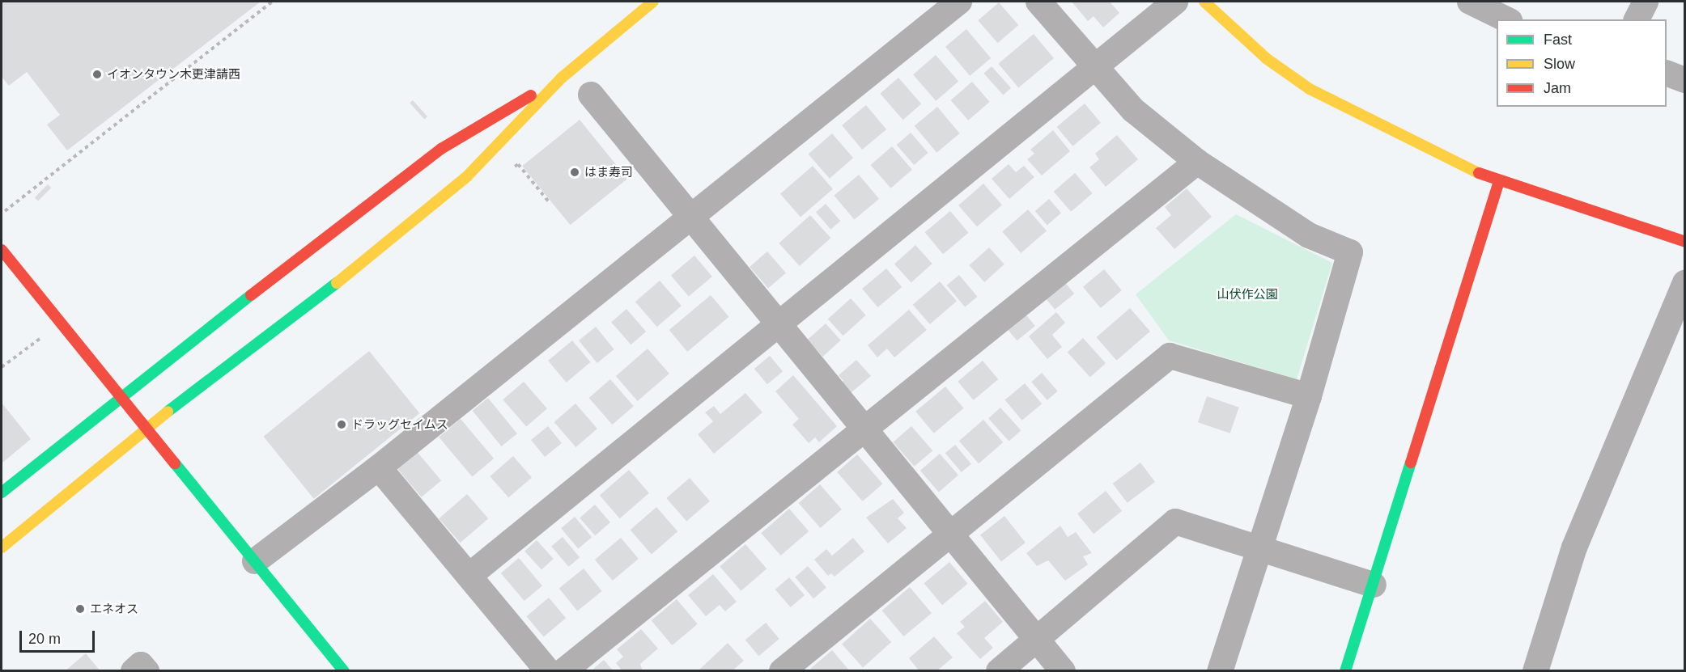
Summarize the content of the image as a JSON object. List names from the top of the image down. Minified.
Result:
{"parks":["山伏作公園"],"places":["イオンタウン木更津請西","はま寿司","ドラッグセイムス","エネオス"],"legend":["Fast","Slow","Jam"],"scale_bar":"20 m"}
